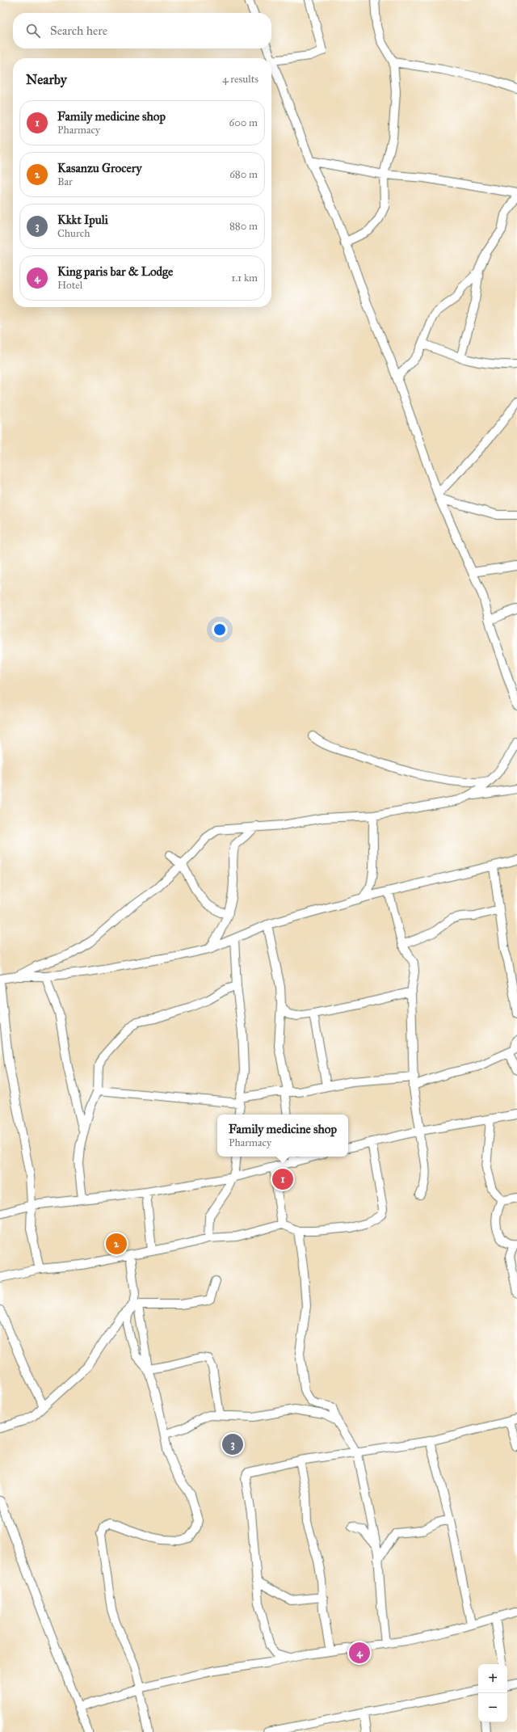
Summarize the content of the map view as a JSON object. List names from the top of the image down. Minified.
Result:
{"page":{"search":"Search here","heading":["Nearby","4 results"],"list":[{"mark":"1","name":"Family medicine shop","note":"Pharmacy","value":"600 m"},{"mark":"2","name":"Kasanzu Grocery","note":"Bar","value":"680 m"},{"mark":"3","name":"Kkkt Ipuli","note":"Church","value":"880 m"},{"mark":"4","name":"King paris bar & Lodge","note":"Hotel","value":"1.1 km"}],"popup":["Family medicine shop","Pharmacy"],"pins":["1","2","3","4"],"map_buttons":["+","−"]}}
